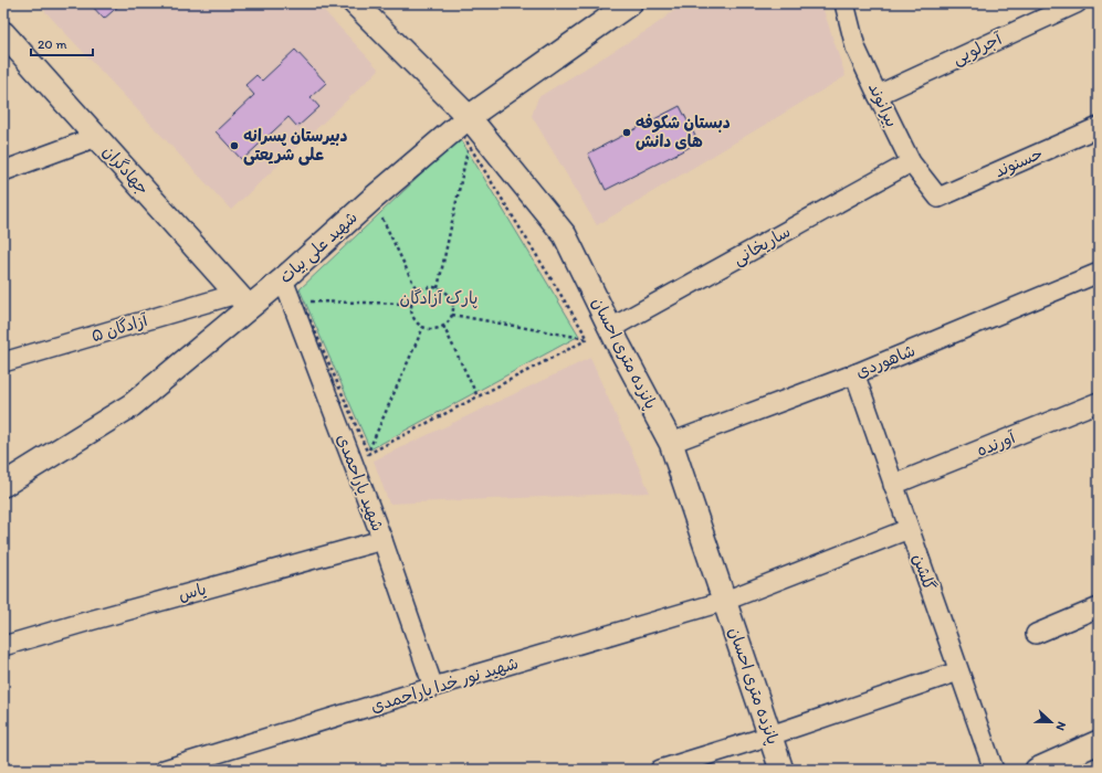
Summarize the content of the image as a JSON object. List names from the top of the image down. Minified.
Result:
{"streets":{"street":["آجرلویی","بیرانوند","حسنوند","جهادگران","ساریخانی","شهید علی بیات","آزادگان ۵","پانزده متری احسان","شاهوردی","آورنده","شهید یاراحمدی","گلشن","یاس","شهید نور خدا یاراحمدی"]},"crossings":[["آجرلویی","بیرانوند"],["بیرانوند","حسنوند"],["بیرانوند","ساریخانی"],["جهادگران","شهید علی بیات"],["جهادگران","آزادگان ۵"],["ساریخانی","پانزده متری احسان"],["شهید علی بیات","آزادگان ۵"],["شهید علی بیات","پانزده متری احسان"],["شهید علی بیات","شهید یاراحمدی"],["پانزده متری احسان","شاهوردی"],["پانزده متری احسان","شهید نور خدا یاراحمدی"],["شاهوردی","گلشن"],["آورنده","گلشن"],["شهید یاراحمدی","یاس"],["شهید یاراحمدی","شهید نور خدا یاراحمدی"],["گلشن","شهید نور خدا یاراحمدی"]],"parks":["پارک آزادگان"],"places":["دبستان شکوفه های دانش","دبیرستان پسرانه علی شریعتی"],"scale_bar":"20 m","north":"right"}
